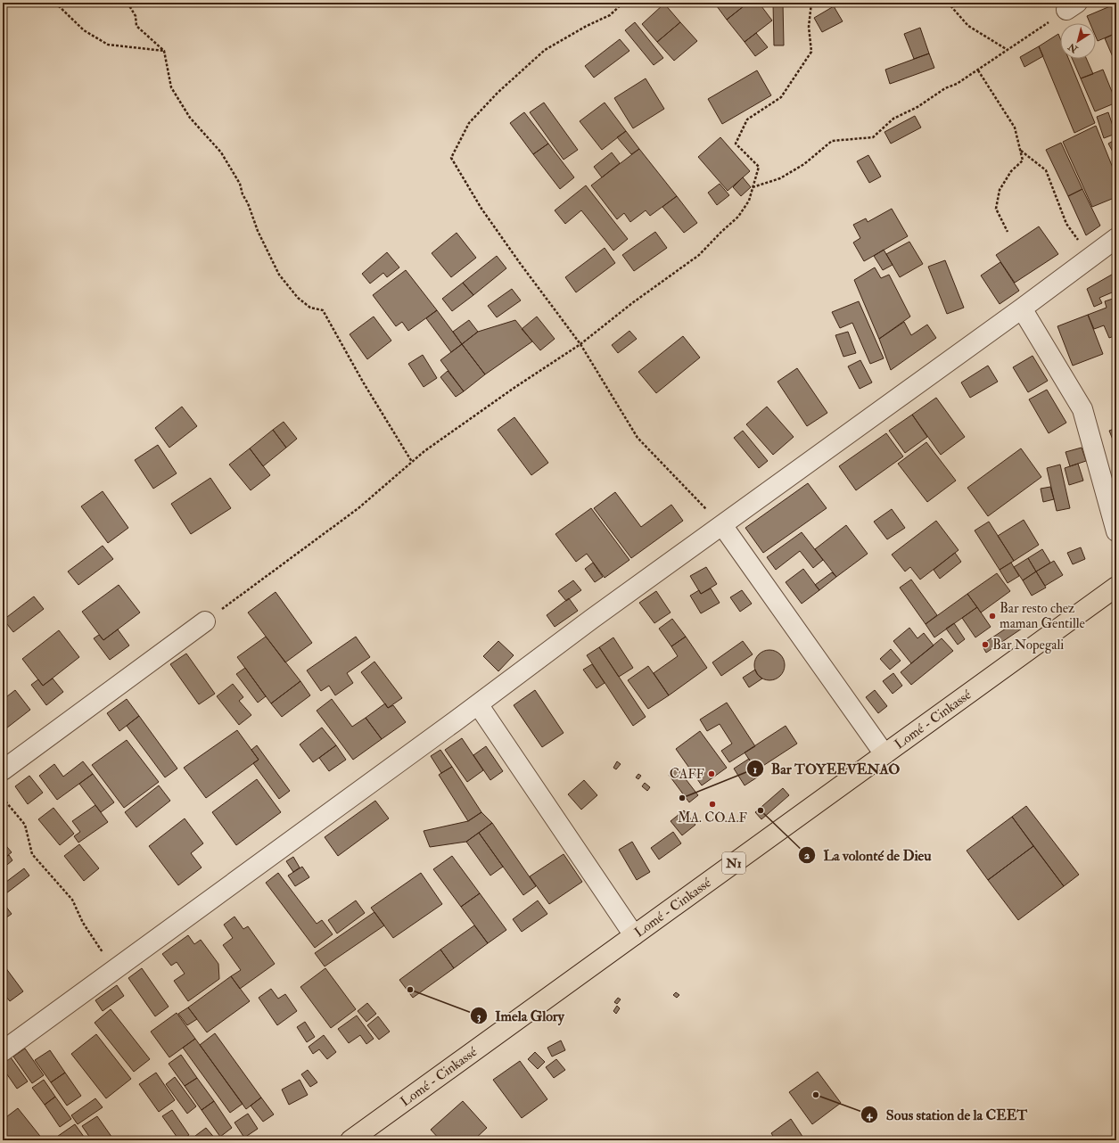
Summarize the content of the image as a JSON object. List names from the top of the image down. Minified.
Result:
{"streets":{"highway":["Lomé - Cinkassé","N1"]},"places":["Bar resto chez maman Gentille","Bar Nopegali","CAFF","Bar TOYEEVENAO","MA. CO.A.F","La volonté de Dieu","Imela Glory","Sous station de la CEET"],"north":"bottom left"}
